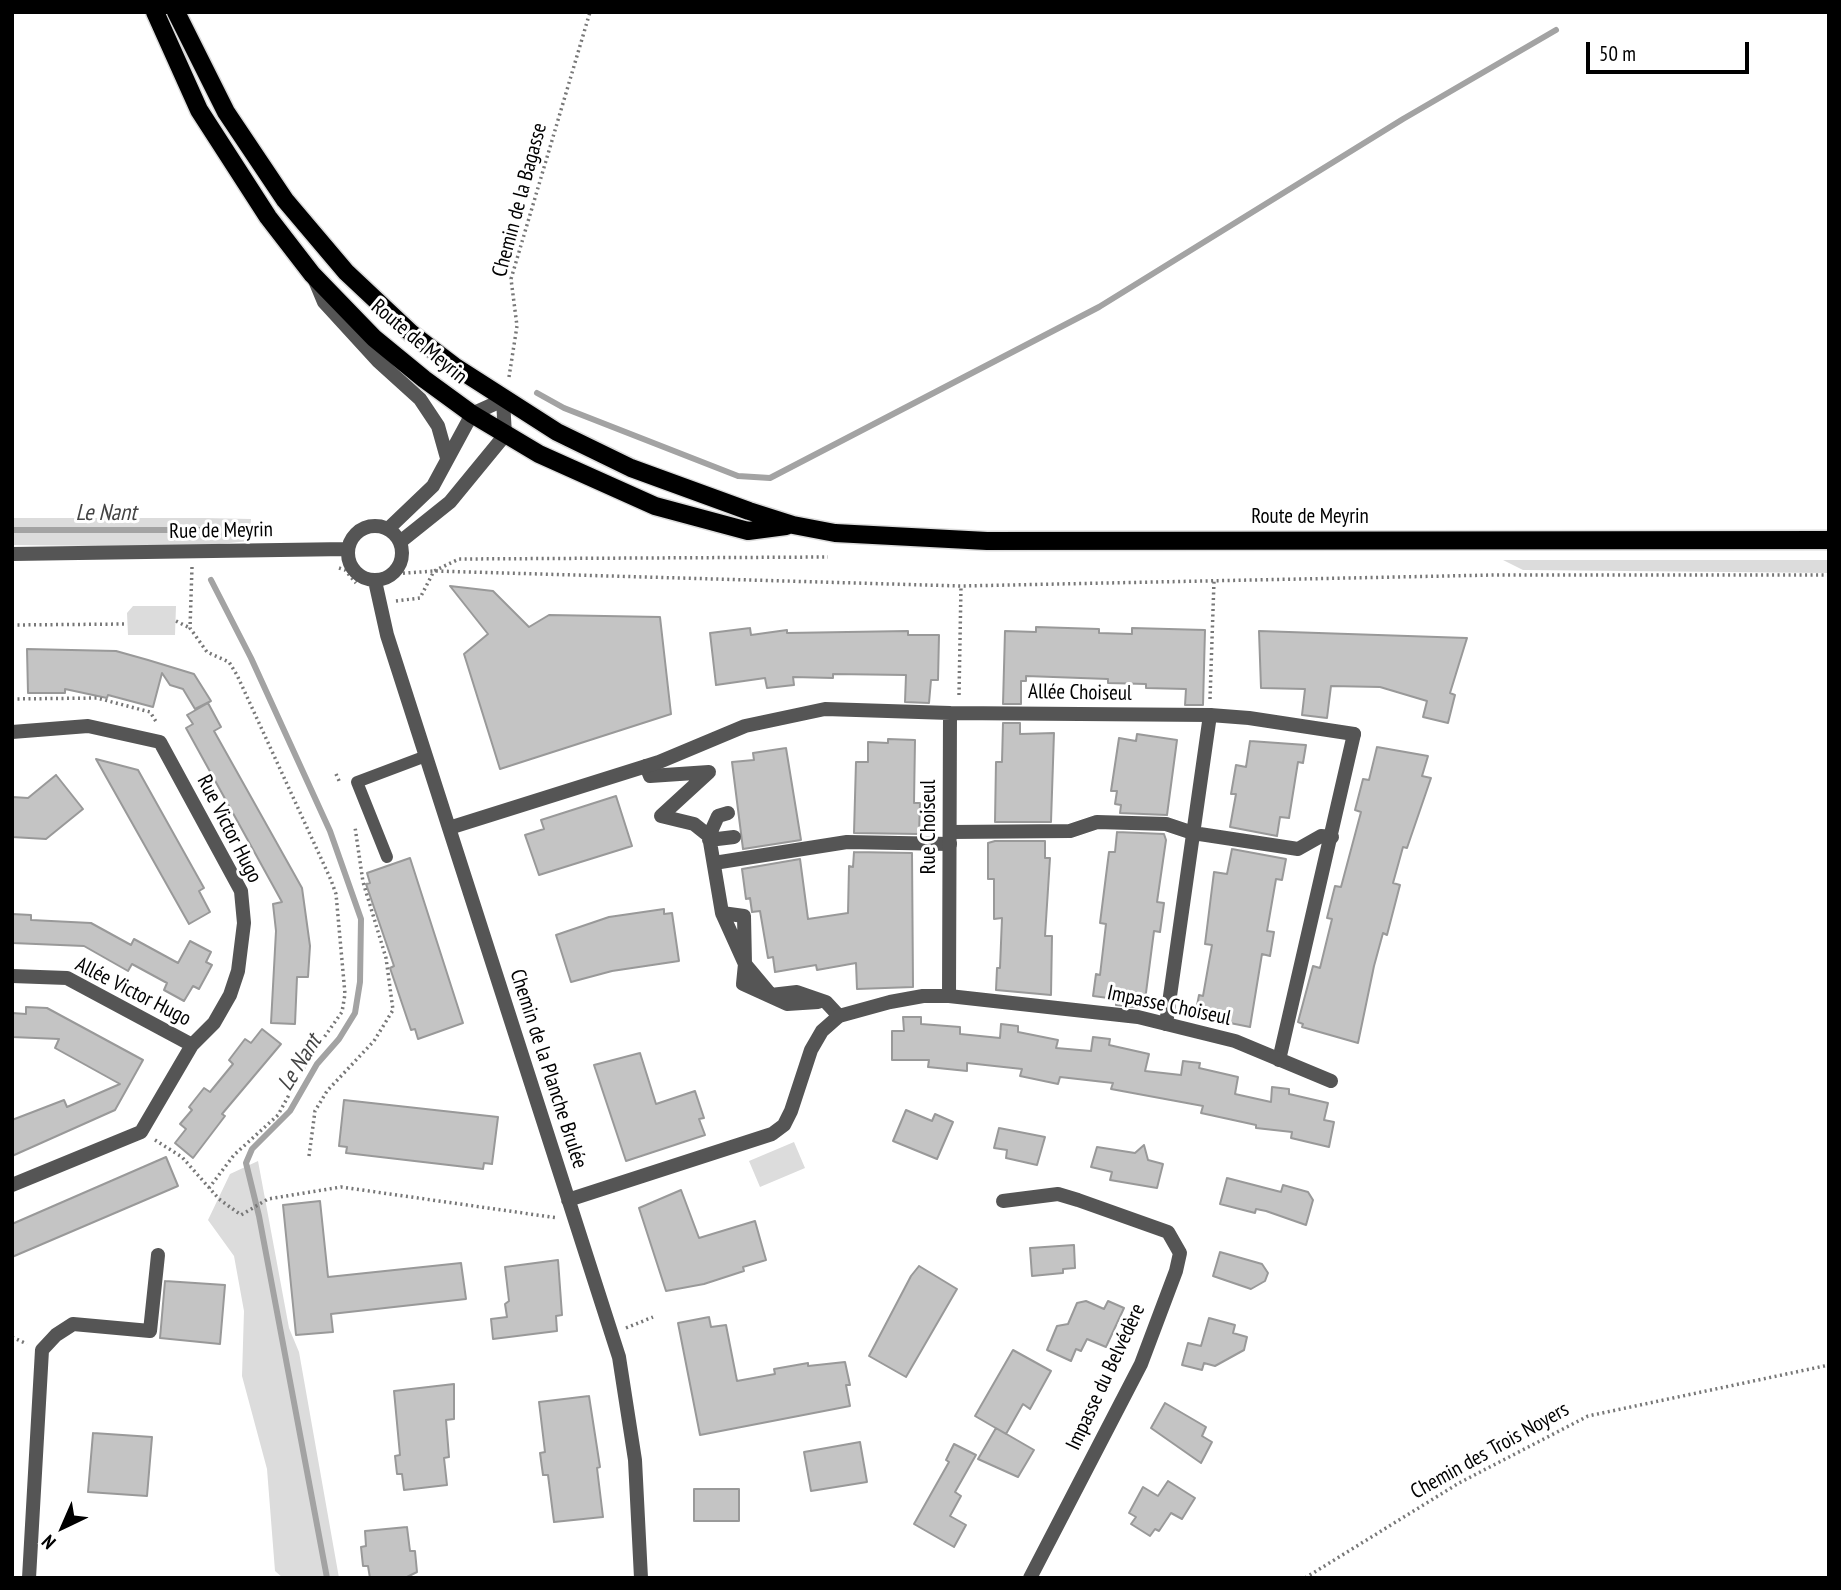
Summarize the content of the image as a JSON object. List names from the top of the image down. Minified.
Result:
{"streets":{"main road":["Route de Meyrin"],"street":["Rue de Meyrin","Allée Choiseul","Rue Choiseul","Rue Victor Hugo","Allée Victor Hugo","Impasse Choiseul","Chemin de la Planche Brulée","Impasse du Belvédère"],"path":["Chemin de la Bagasse","Chemin des Trois Noyers"]},"crossings":[["Chemin de la Bagasse","Route de Meyrin"],["Rue de Meyrin","Chemin de la Planche Brulée"],["Allée Choiseul","Rue Choiseul"],["Allée Choiseul","Impasse Choiseul"],["Rue Choiseul","Impasse Choiseul"],["Rue Victor Hugo","Allée Victor Hugo"]],"water":["Le Nant"],"scale_bar":"50 m","north":"bottom left"}
